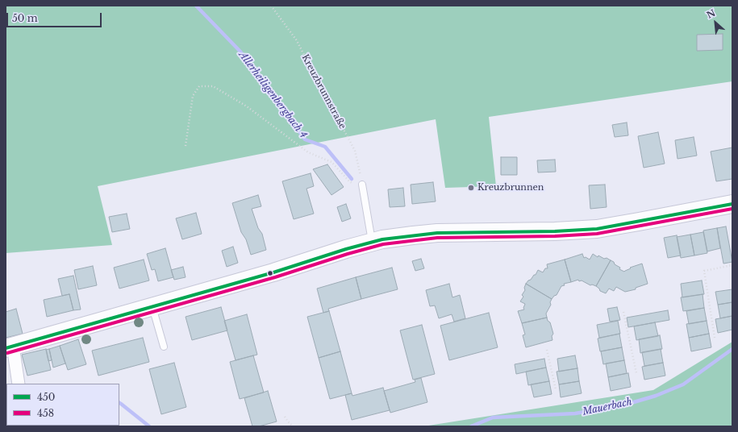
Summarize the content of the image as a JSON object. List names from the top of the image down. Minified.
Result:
{"streets":{"path":["Kreuzbrunnstraße"]},"water":["Allerheiligenbergbach 4","Mauerbach"],"places":["Kreuzbrunnen"],"lines":["transit line 450","transit line 458"],"legend":["450","458"],"scale_bar":"50 m","north":"top left"}
